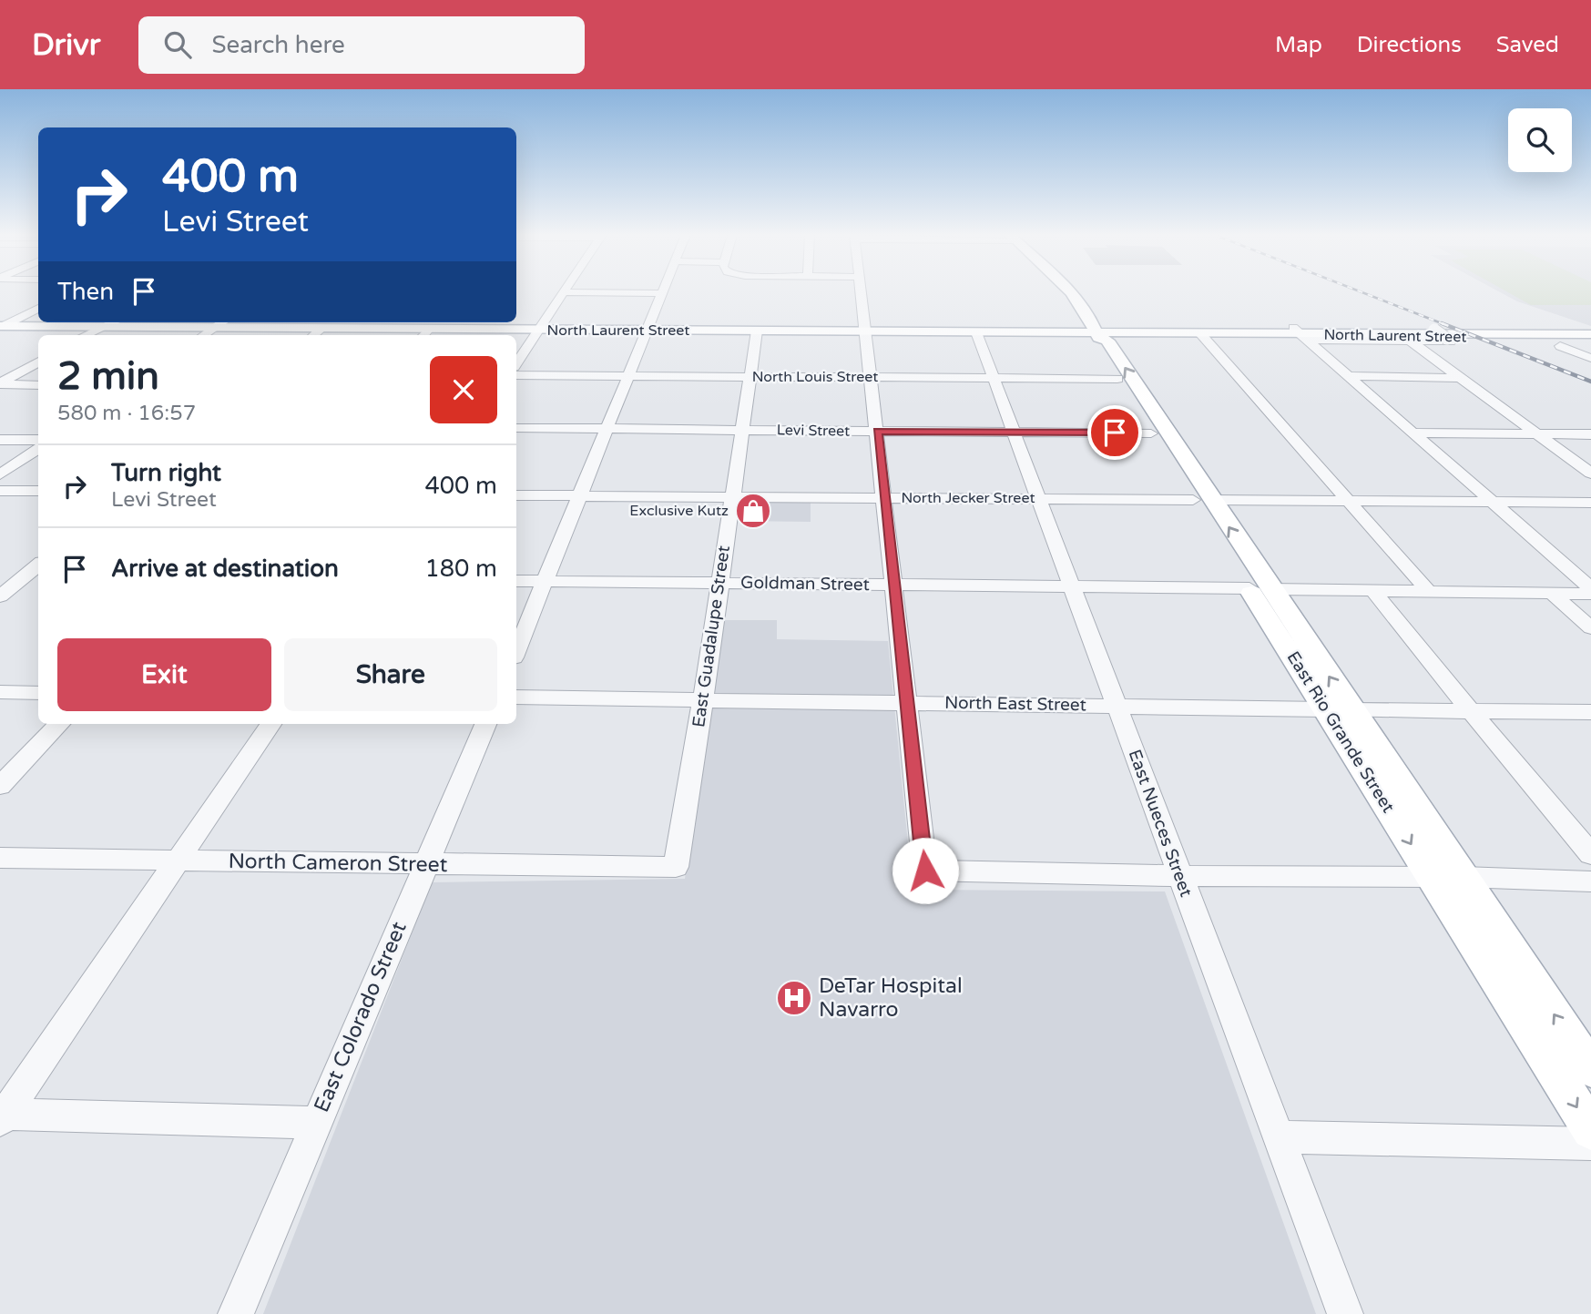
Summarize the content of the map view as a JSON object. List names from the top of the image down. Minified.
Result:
{"streets":{"main road":["North Laurent Street","East Rio Grande Street"],"street":["North Louis Street","Levi Street","North Jecker Street","Goldman Street","East Guadalupe Street","North East Street","East Nueces Street","North Cameron Street","East Colorado Street"]},"crossings":[["North Laurent Street","East Guadalupe Street"],["North Laurent Street","East Rio Grande Street"],["North Laurent Street","East Nueces Street"],["North Louis Street","East Guadalupe Street"],["North Louis Street","East Rio Grande Street"],["North Louis Street","East Nueces Street"],["Levi Street","East Guadalupe Street"],["Levi Street","East Rio Grande Street"],["Levi Street","East Nueces Street"],["North Jecker Street","East Guadalupe Street"],["North Jecker Street","East Rio Grande Street"],["North Jecker Street","East Nueces Street"],["Goldman Street","East Guadalupe Street"],["Goldman Street","East Rio Grande Street"],["Goldman Street","East Nueces Street"],["East Guadalupe Street","North East Street"],["East Guadalupe Street","North Cameron Street"],["North East Street","East Rio Grande Street"],["North East Street","East Nueces Street"],["North Cameron Street","East Colorado Street"]],"places":{"shop":["Exclusive Kutz"],"hospital":["DeTar Hospital Navarro"]},"page":{"header":"Drivr","search":"Search here","nav":["Map","Directions","Saved"],"turn":["400 m","Levi Street"],"then":"Then","heading":["2 min","580 m · 16:57"],"list":[{"name":"Turn right","note":"Levi Street","value":"400 m"},{"name":"Arrive at destination","value":"180 m"}],"buttons":["Exit","Share"]}}
